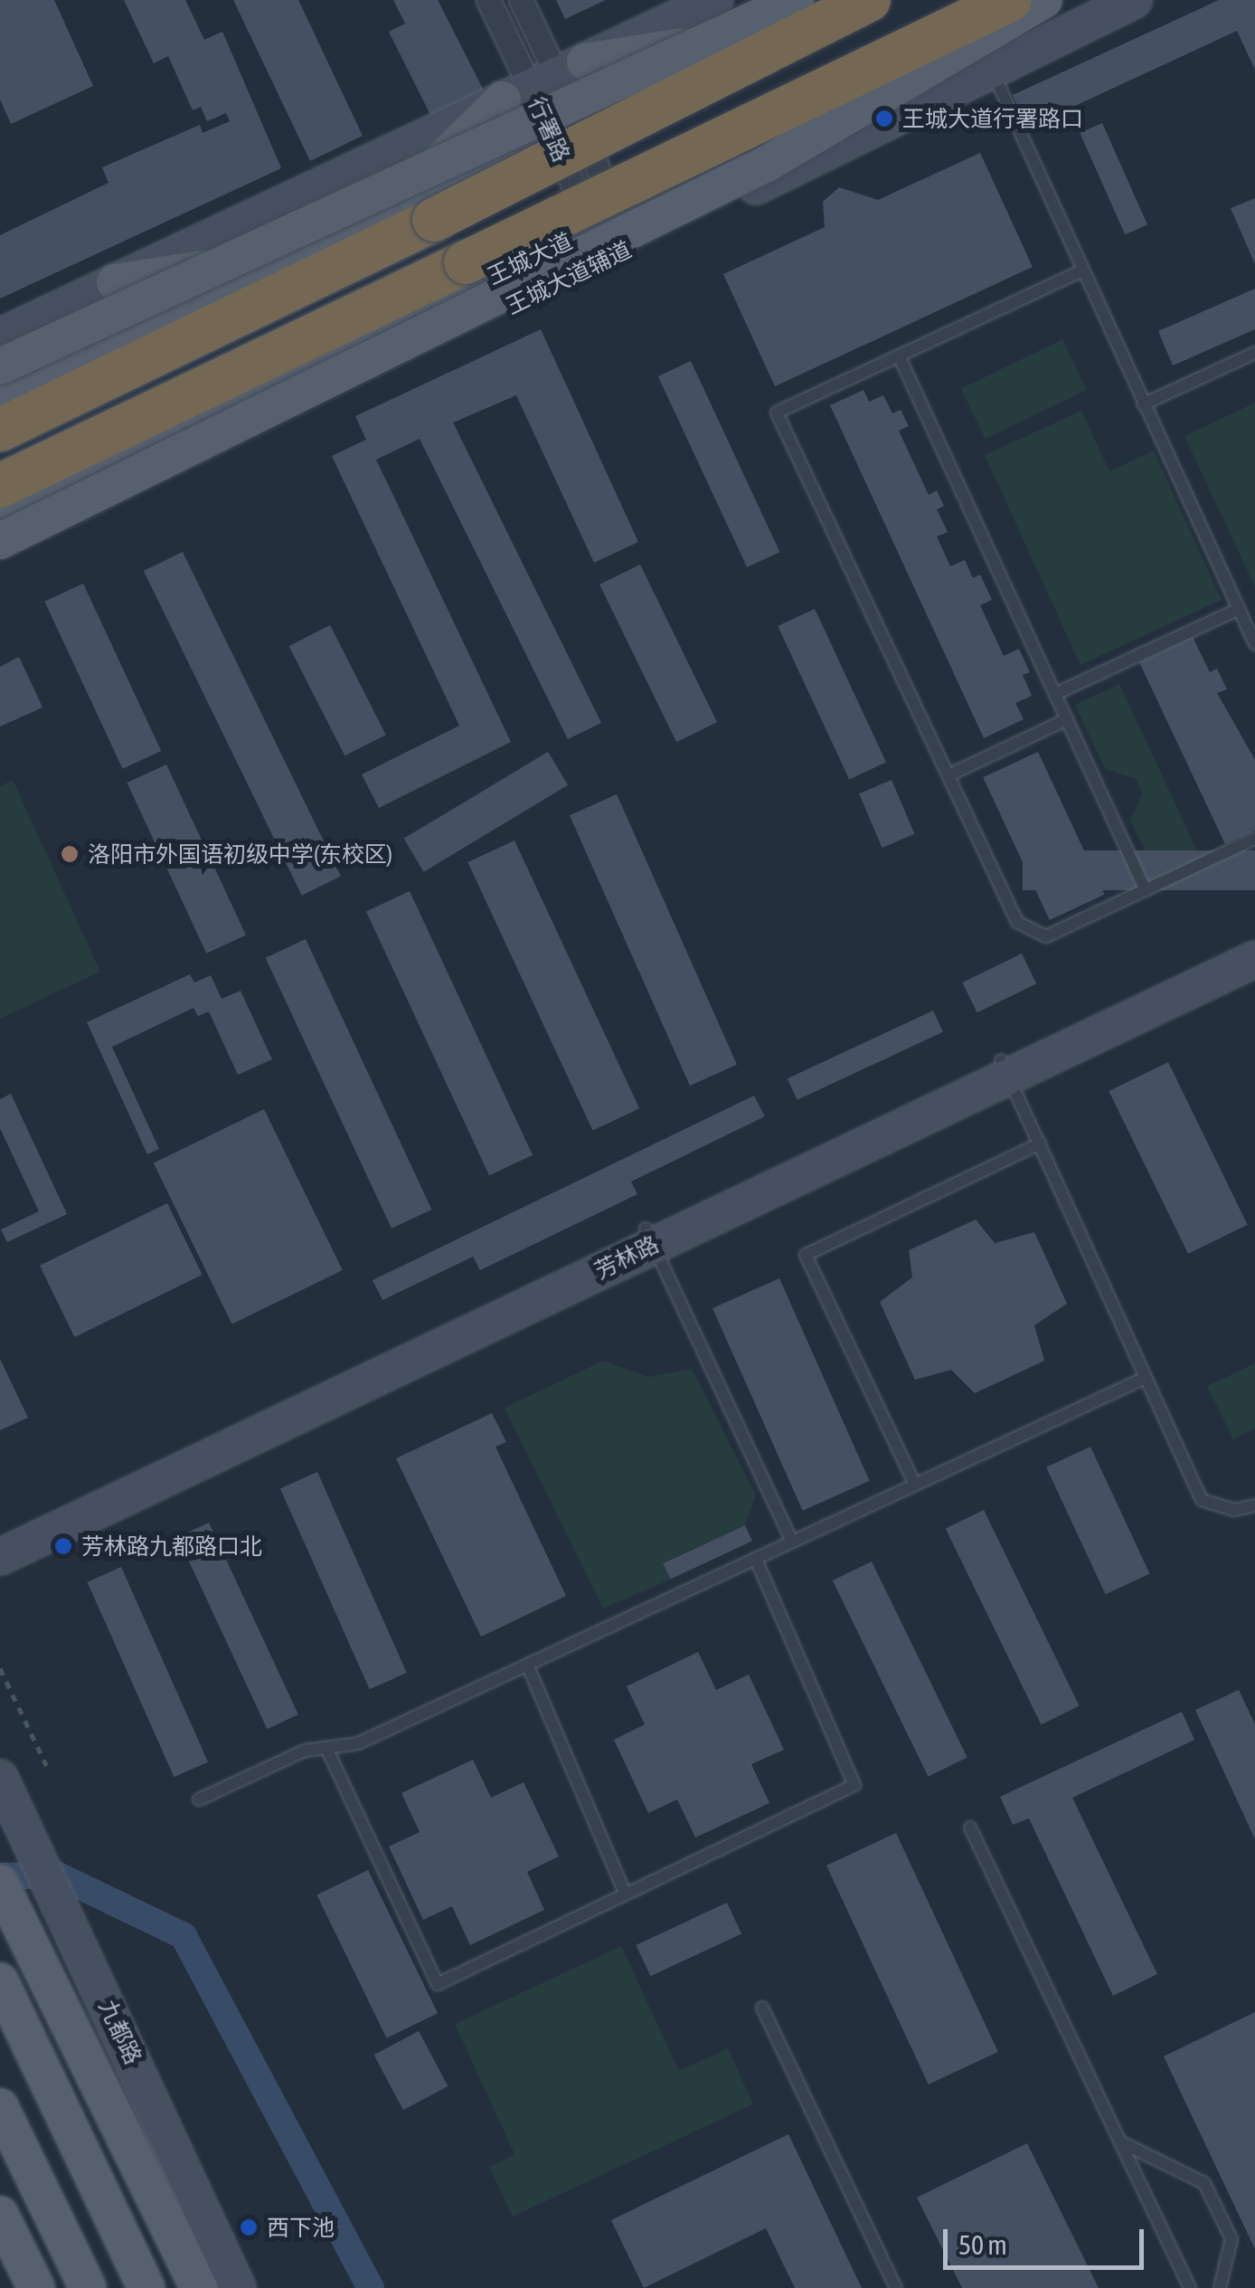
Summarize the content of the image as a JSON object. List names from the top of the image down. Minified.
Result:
{"streets":{"highway":["王城大道"],"main road":["王城大道辅道","芳林路","九都路"],"street":["行署路"]},"crossings":[["行署路","王城大道"],["行署路","王城大道辅道"],["王城大道","王城大道辅道"]],"places":["王城大道行署路口","洛阳市外国语初级中学(东校区)","芳林路九都路口北","西下池"],"scale_bar":"50 m"}
